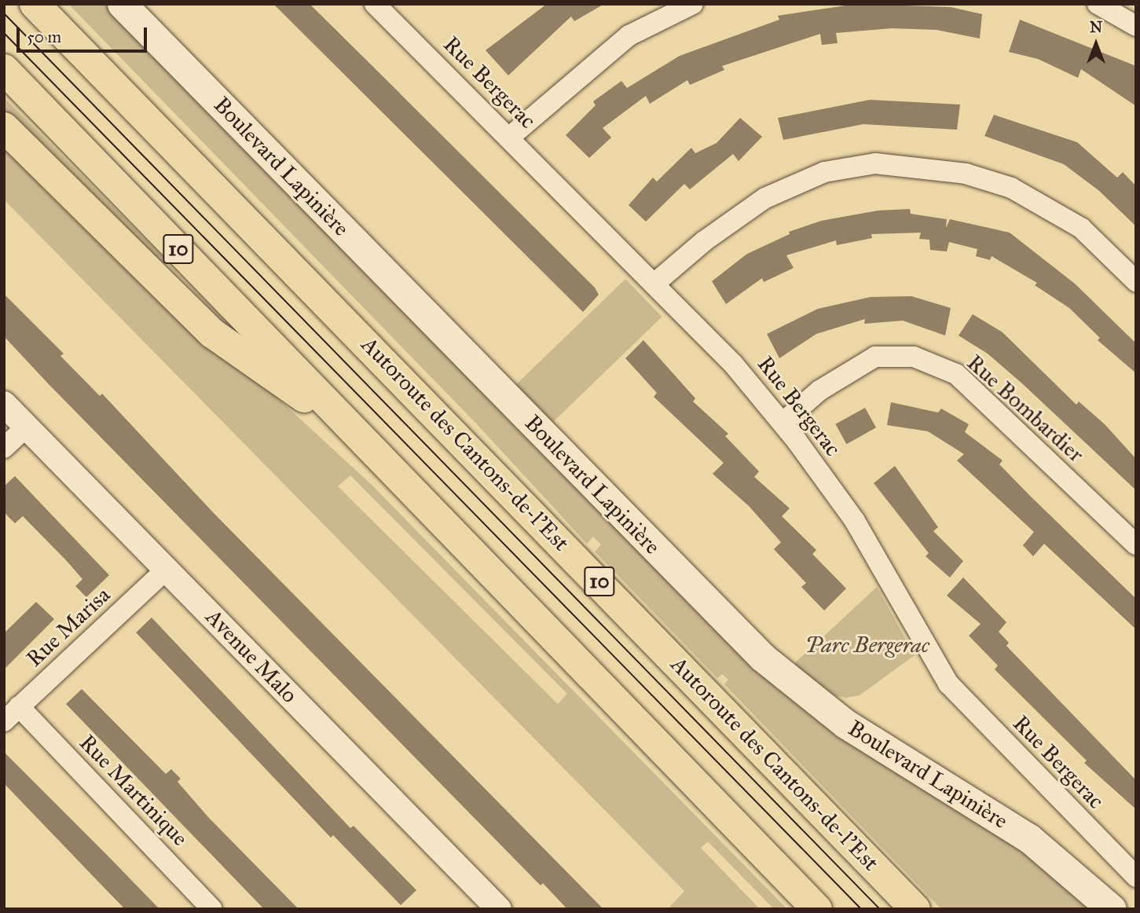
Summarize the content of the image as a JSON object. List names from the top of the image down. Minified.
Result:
{"streets":{"highway":["10","Autoroute des Cantons-de-l'Est"],"main road":["Boulevard Lapinière"],"street":["Rue Bergerac","Rue Bombardier","Rue Marisa","Avenue Malo","Rue Martinique"]},"crossings":[["Rue Bergerac","Rue Bombardier"],["Rue Marisa","Avenue Malo"],["Rue Marisa","Rue Martinique"]],"parks":["Parc Bergerac"],"scale_bar":"50 m","north":"top"}
